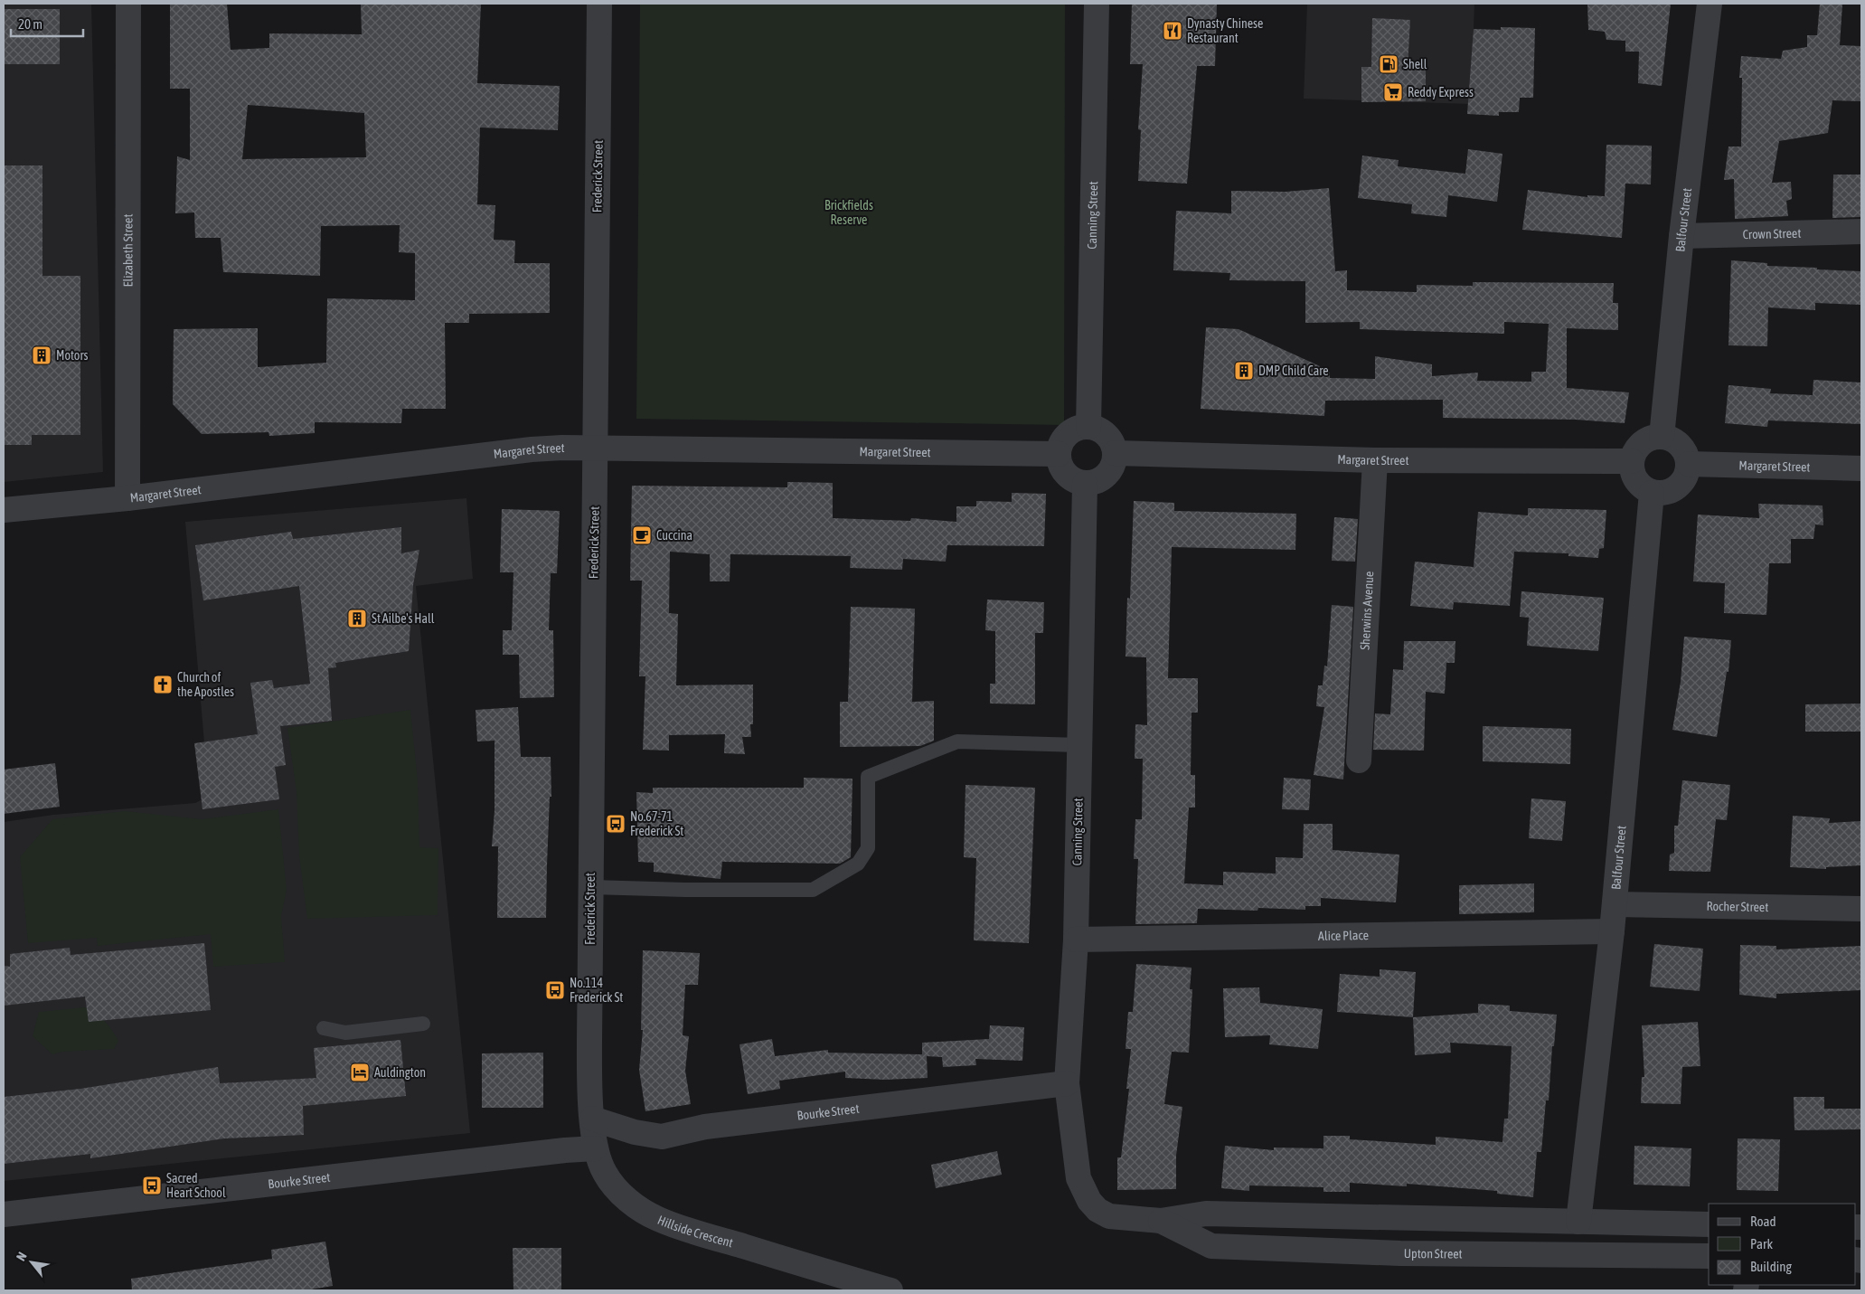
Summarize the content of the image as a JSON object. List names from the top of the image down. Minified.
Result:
{"streets":{"street":["Frederick Street","Canning Street","Balfour Street","Crown Street","Elizabeth Street","Margaret Street","Sherwins Avenue","Rocher Street","Alice Place","Bourke Street","Hillside Crescent","Upton Street"]},"crossings":[["Frederick Street","Margaret Street"],["Frederick Street","Hillside Crescent"],["Canning Street","Margaret Street"],["Canning Street","Alice Place"],["Canning Street","Bourke Street"],["Canning Street","Upton Street"],["Balfour Street","Crown Street"],["Balfour Street","Margaret Street"],["Balfour Street","Rocher Street"],["Balfour Street","Alice Place"],["Balfour Street","Upton Street"],["Elizabeth Street","Margaret Street"],["Margaret Street","Sherwins Avenue"],["Bourke Street","Hillside Crescent"]],"parks":["Brickfields Reserve"],"places":{"restaurant":["Dynasty Chinese Restaurant"],"fuel station":["Shell"],"supermarket":["Reddy Express"],"building":["Motors","DMP Child Care","St Ailbe's Hall"],"cafe":["Cuccina"],"church":["Church of the Apostles"],"bus stop":["No.67-71 Frederick St","No.114 Frederick St","Sacred Heart School"],"hotel":["Auldington"]},"legend":["Road","Park","Building"],"scale_bar":"20 m","north":"top left"}
